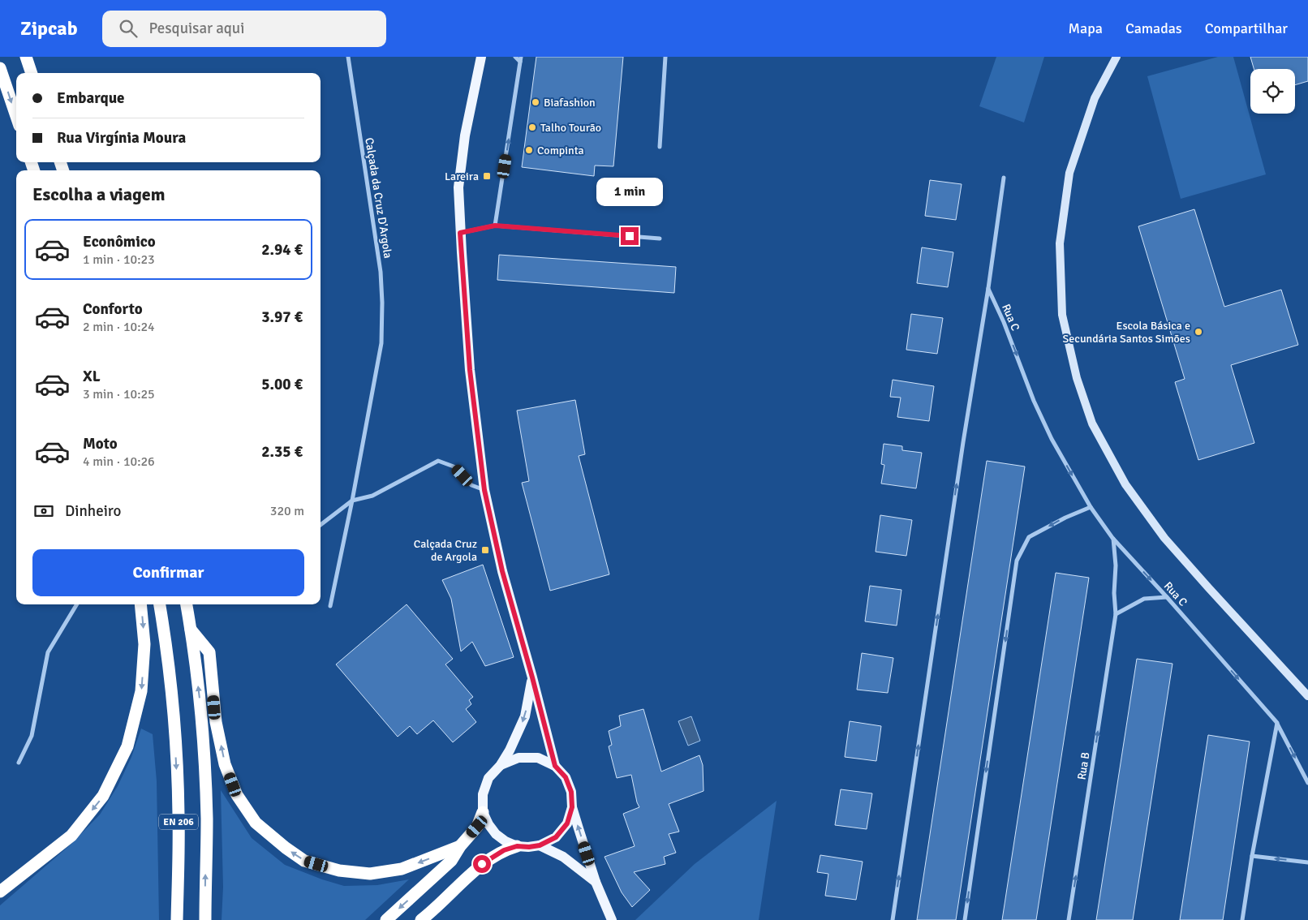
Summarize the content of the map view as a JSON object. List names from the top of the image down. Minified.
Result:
{"streets":{"highway":["EN 206"],"street":["Calçada da Cruz D'Argola","Rua C","Rua B"]},"crossings":[["Rua C","Rua B"]],"one_way":["Rua C","Rua B"],"places":{"other":["Biafashion","Talho Tourão","Compinta","Escola Básica e Secundária Santos Simões"],"transit":["Lareira","Calçada Cruz de Argola"]},"page":{"header":"Zipcab","search":"Pesquisar aqui","nav":["Mapa","Camadas","Compartilhar"],"banner":["Embarque","Rua Virgínia Moura"],"heading":"Escolha a viagem","bubble":"1 min","list":[{"name":"Econômico","note":"1 min · 10:23","value":"2.94 €"},{"name":"Conforto","note":"2 min · 10:24","value":"3.97 €"},{"name":"XL","note":"3 min · 10:25","value":"5.00 €"},{"name":"Moto","note":"4 min · 10:26","value":"2.35 €"}],"pay":["Dinheiro","320 m"],"buttons":"Confirmar"}}
